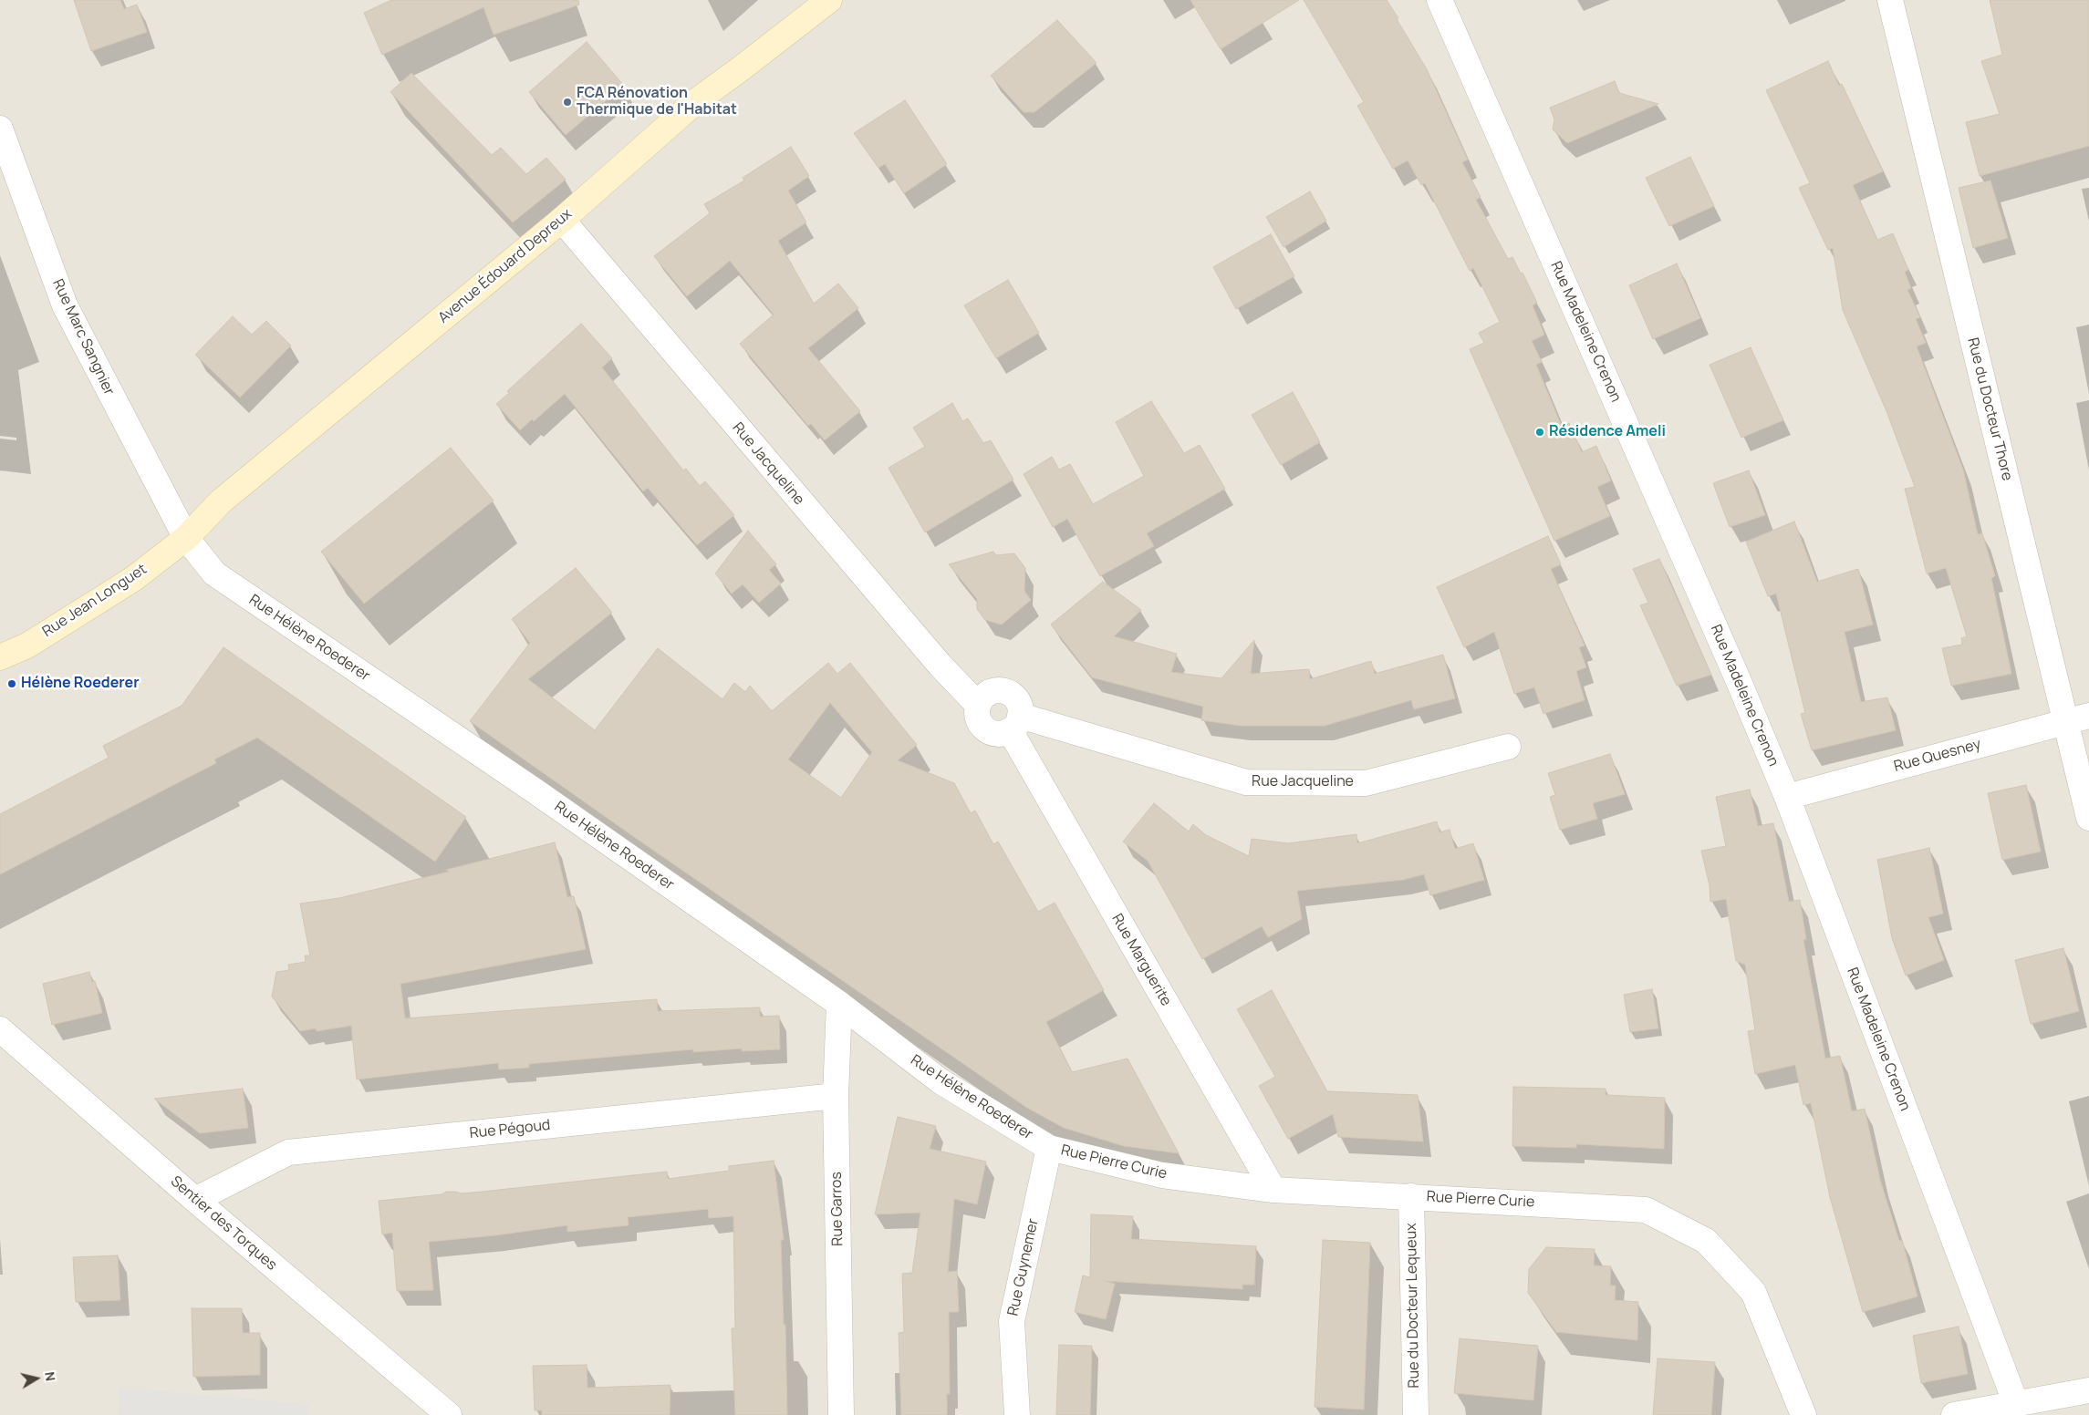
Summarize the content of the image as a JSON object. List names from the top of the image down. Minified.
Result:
{"streets":{"street":["Avenue Édouard Depreux","Rue Madeleine Crenon","Rue Marc Sangnier","Rue du Docteur Thore","Rue Jacqueline","Rue Jean Longuet","Rue Hélène Roederer","Rue Quesney","Rue Marguerite","Rue Pégoud","Rue Pierre Curie","Rue Garros","Sentier des Torques","Rue Guynemer","Rue du Docteur Lequeux"]},"crossings":[["Avenue Édouard Depreux","Rue Marc Sangnier"],["Avenue Édouard Depreux","Rue Jacqueline"],["Avenue Édouard Depreux","Rue Jean Longuet"],["Avenue Édouard Depreux","Rue Hélène Roederer"],["Rue Madeleine Crenon","Rue Quesney"],["Rue Marc Sangnier","Rue Jean Longuet"],["Rue Marc Sangnier","Rue Hélène Roederer"],["Rue du Docteur Thore","Rue Quesney"],["Rue Jacqueline","Rue Marguerite"],["Rue Jean Longuet","Rue Hélène Roederer"],["Rue Hélène Roederer","Rue Pierre Curie"],["Rue Hélène Roederer","Rue Garros"],["Rue Hélène Roederer","Rue Guynemer"],["Rue Marguerite","Rue Pierre Curie"],["Rue Pégoud","Rue Garros"],["Rue Pégoud","Sentier des Torques"],["Rue Pierre Curie","Rue Guynemer"],["Rue Pierre Curie","Rue du Docteur Lequeux"]],"places":["FCA Rénovation Thermique de l'Habitat","Résidence Ameli","Hélène Roederer"],"north":"right"}
